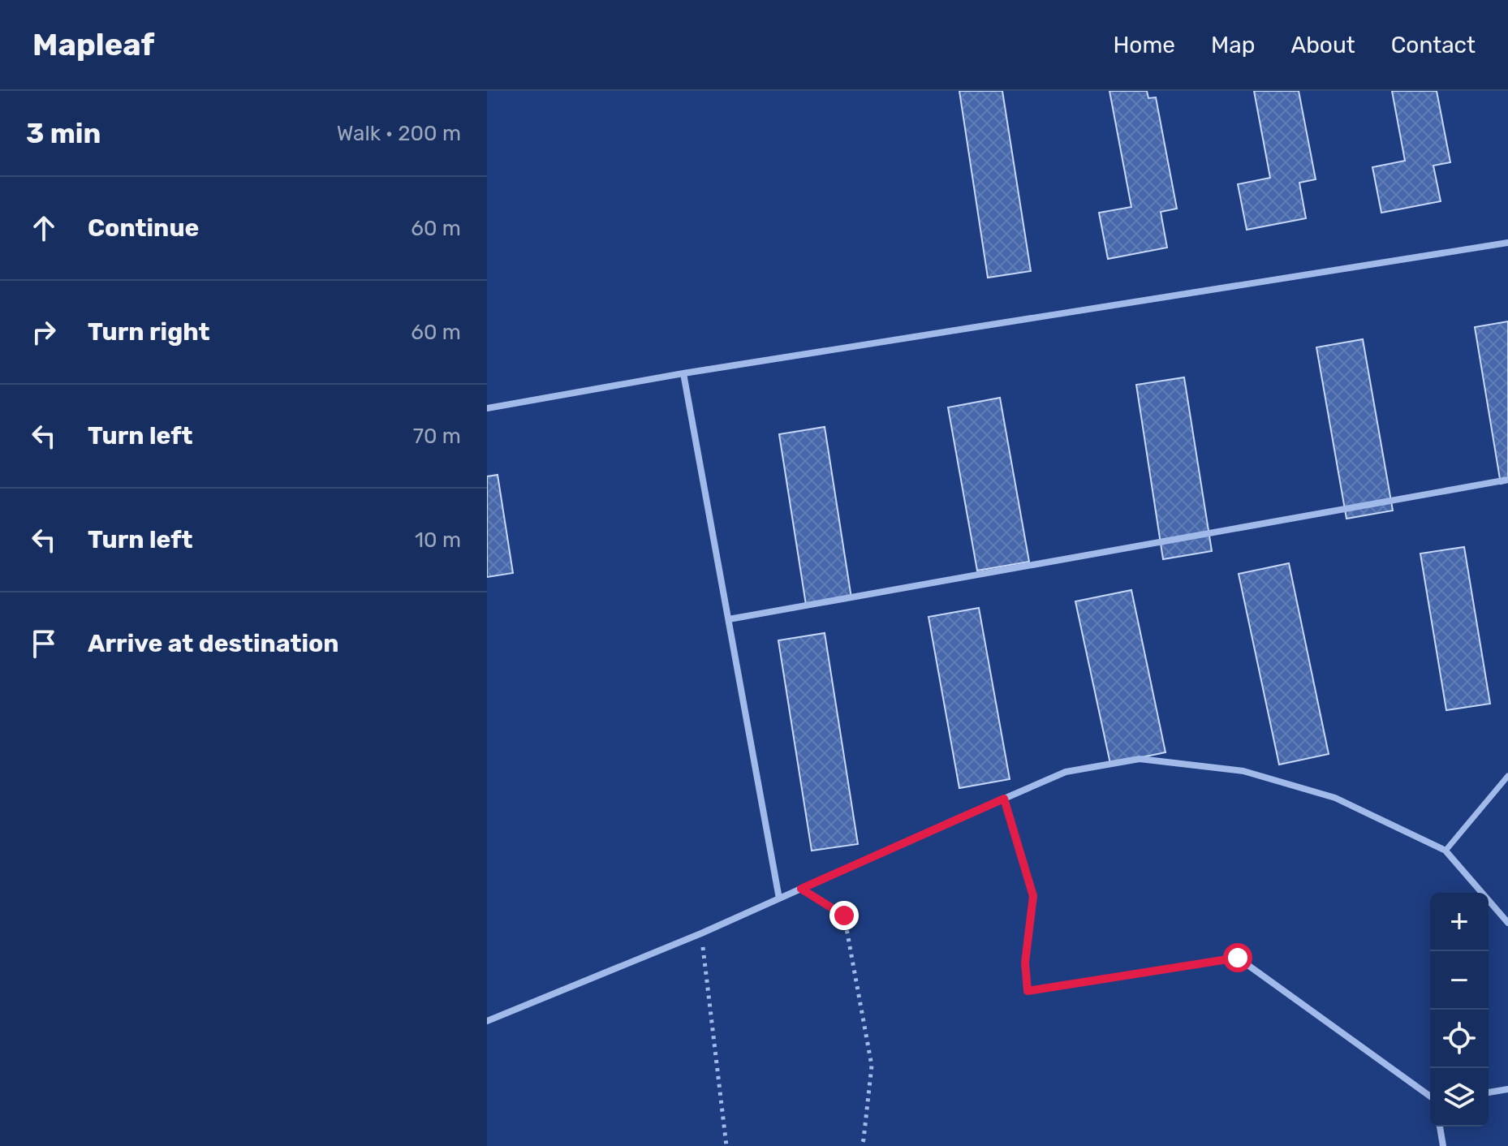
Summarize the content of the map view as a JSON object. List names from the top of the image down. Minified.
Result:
{"page":{"header":"Mapleaf","nav":["Home","Map","About","Contact"],"heading":["3 min","Walk · 200 m"],"list":[["Continue","60 m"],["Turn right","60 m"],["Turn left","70 m"],["Turn left","10 m"],"Arrive at destination"],"map_buttons":["+","−"]}}
